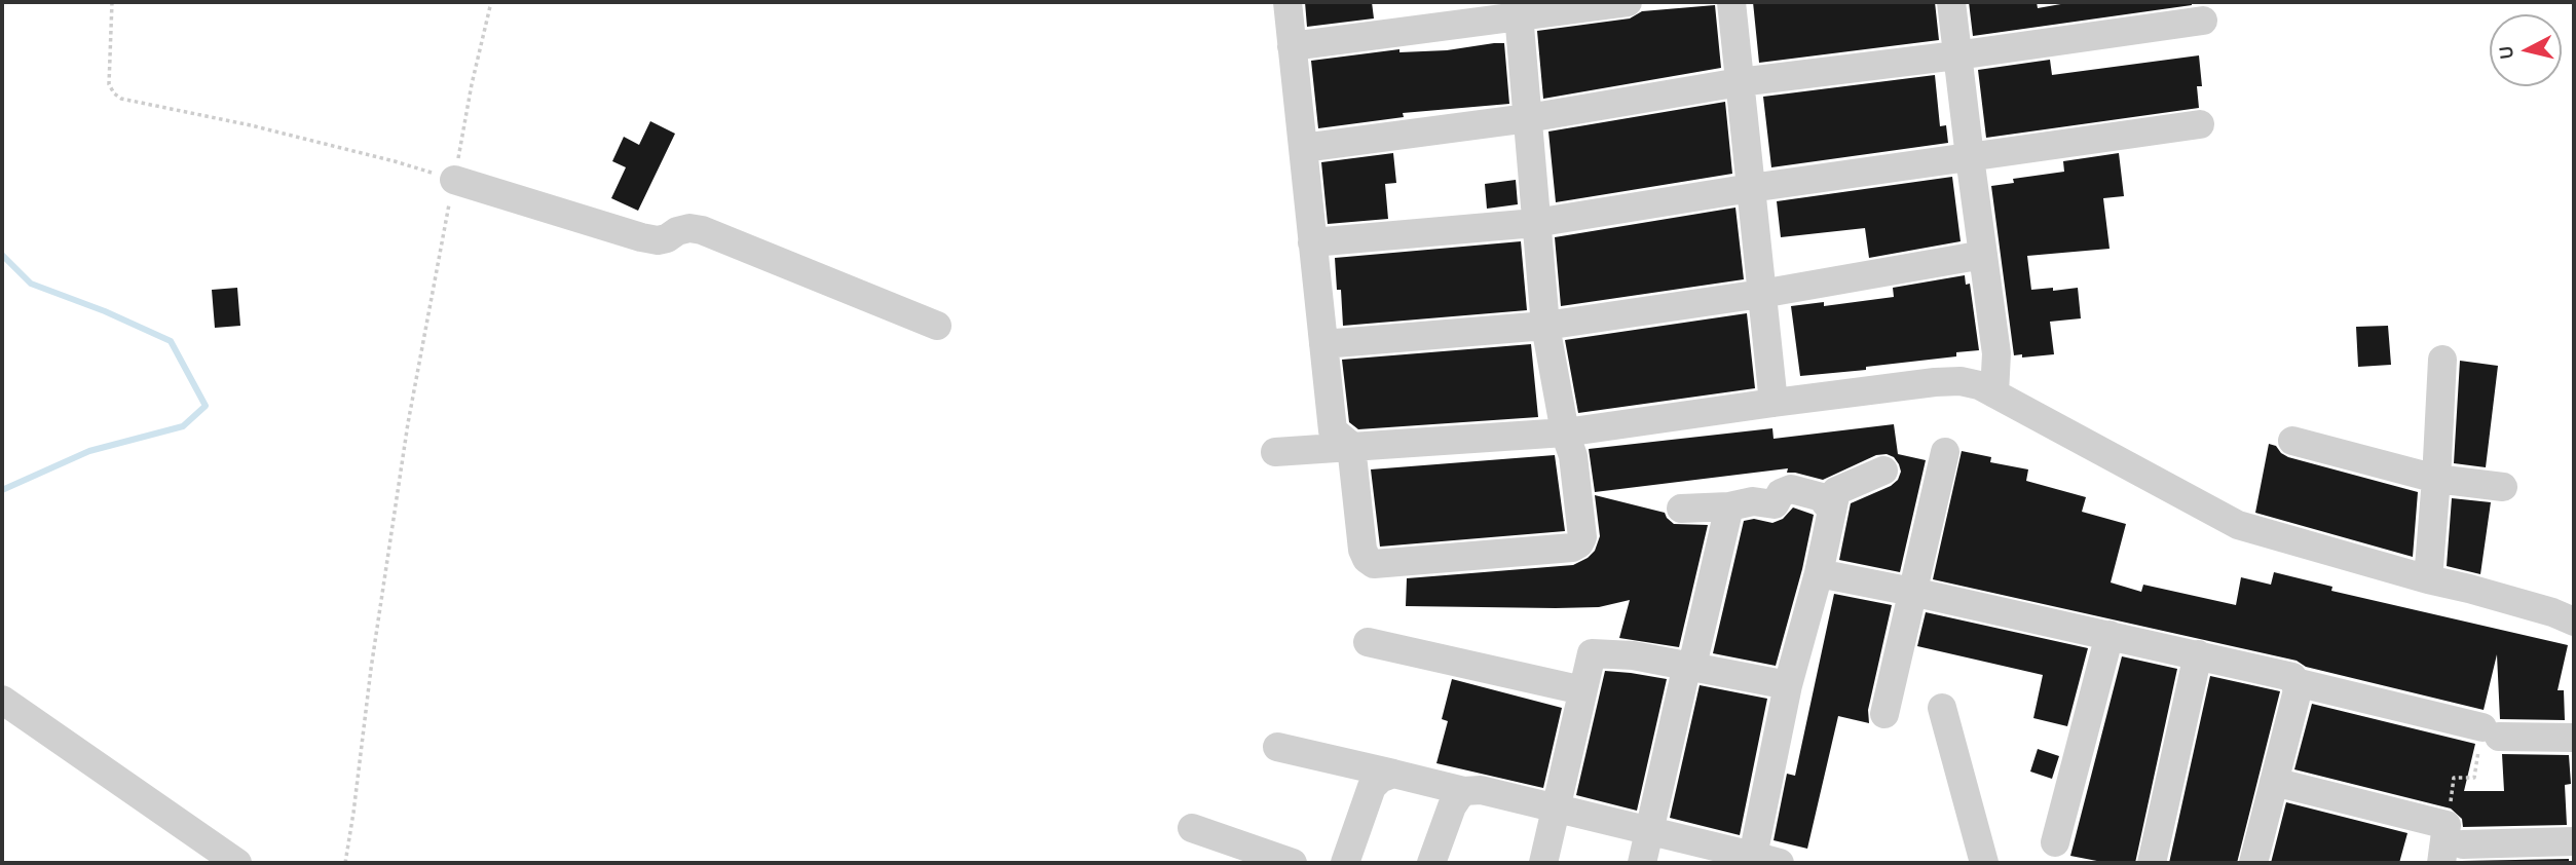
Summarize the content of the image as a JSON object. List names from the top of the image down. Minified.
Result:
{"north":"left"}
